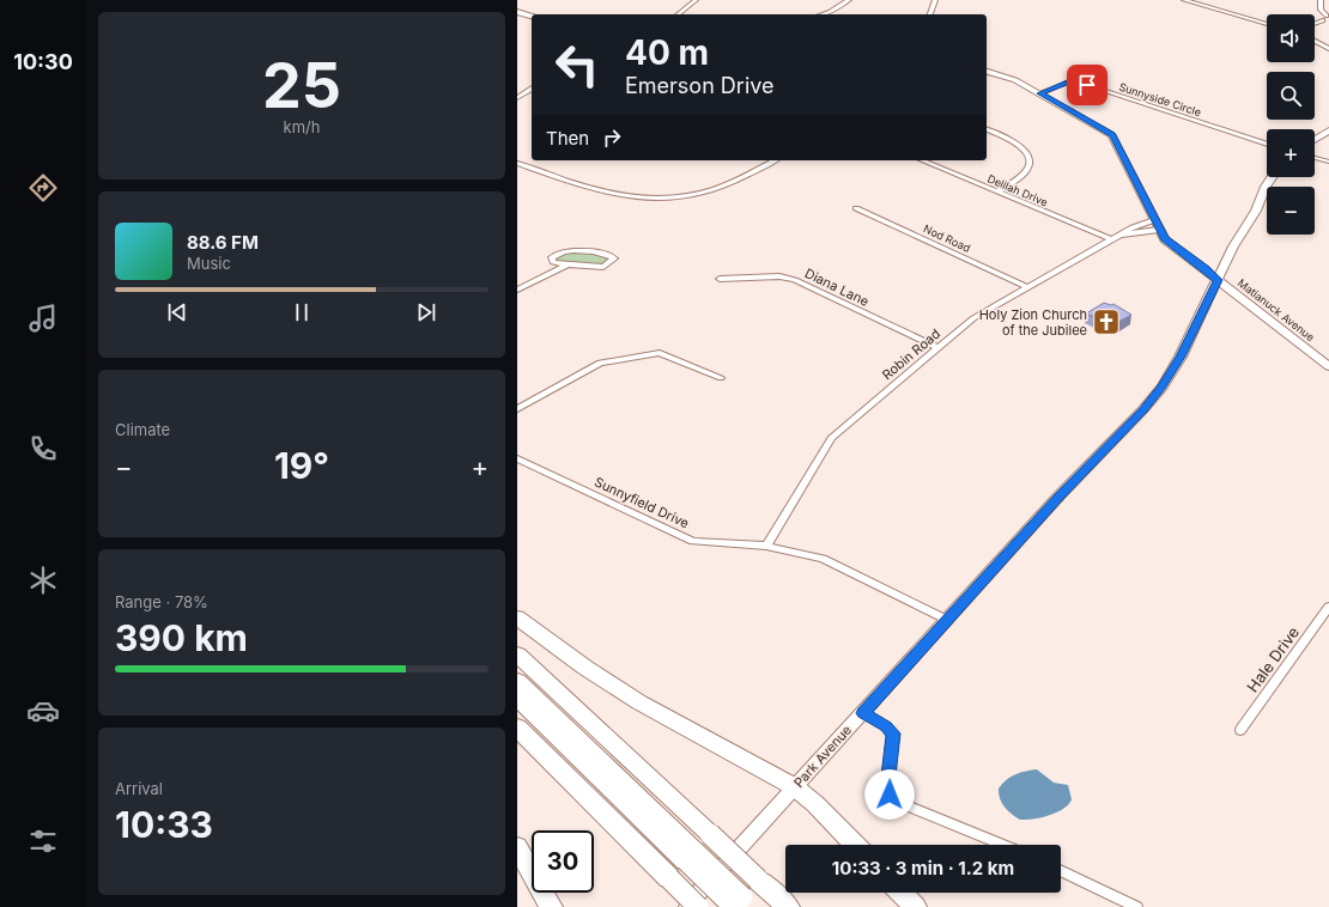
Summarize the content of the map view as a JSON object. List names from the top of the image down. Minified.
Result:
{"streets":{"main road":["Matianuck Avenue","Park Avenue"],"street":["Sunnyside Circle","Delilah Drive","Nod Road","Diana Lane","Robin Road","Sunnyfield Drive","Hale Drive"]},"crossings":[["Sunnyside Circle","Matianuck Avenue"],["Delilah Drive","Robin Road"],["Nod Road","Robin Road"],["Diana Lane","Robin Road"],["Matianuck Avenue","Robin Road"],["Matianuck Avenue","Park Avenue"],["Robin Road","Sunnyfield Drive"],["Sunnyfield Drive","Park Avenue"]],"places":{"church":["Holy Zion Church of the Jubilee"]},"page":{"tabs":"10:30","tile":[["25","km/h"],"Climate",["Range · 78%","390 km"],["Arrival","10:33"]],"map_buttons":["+","−"],"turn":["40 m","Emerson Drive"],"then":"Then","song":["88.6 FM","Music"],"heat":["−","19°","+"],"limit":"30","trip":"10:33 · 3 min · 1.2 km"}}
